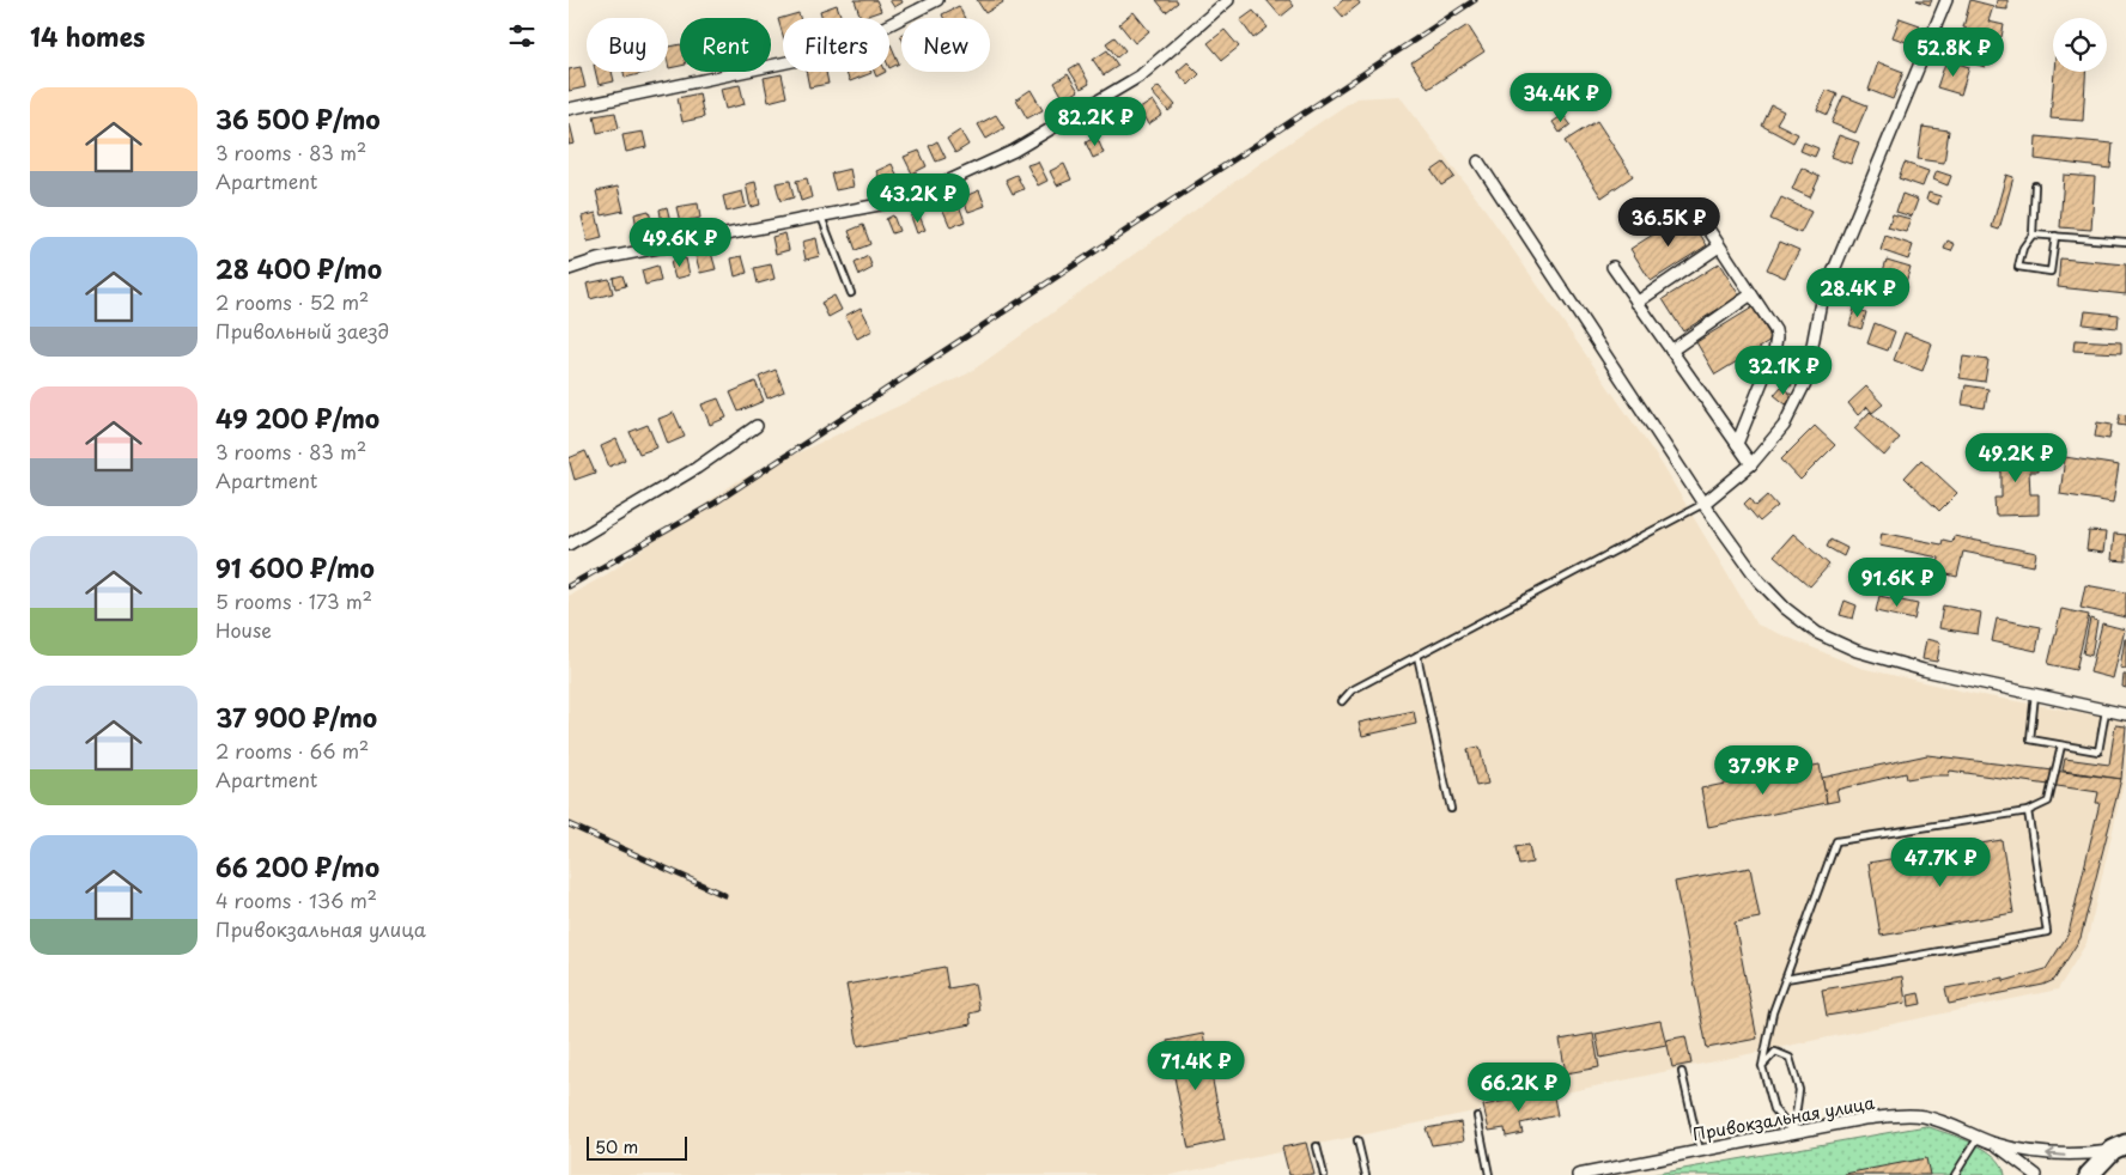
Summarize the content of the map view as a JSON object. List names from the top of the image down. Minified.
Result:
{"streets":{"street":["Привокзальная улица"]},"scale_bar":"50 m","page":{"heading":"14 homes","chip":["Buy","Rent","Filters","New"],"price":["52.8K ₽","34.4K ₽","82.2K ₽","43.2K ₽","36.5K ₽","49.6K ₽","28.4K ₽","32.1K ₽","49.2K ₽","91.6K ₽","37.9K ₽","47.7K ₽","71.4K ₽","66.2K ₽"],"list":[{"name":"36 500 ₽/mo","note":"3 rooms · 83 m² · Apartment"},{"name":"28 400 ₽/mo","note":"2 rooms · 52 m² · Привольный заезд"},{"name":"49 200 ₽/mo","note":"3 rooms · 83 m² · Apartment"},{"name":"91 600 ₽/mo","note":"5 rooms · 173 m² · House"},{"name":"37 900 ₽/mo","note":"2 rooms · 66 m² · Apartment"},{"name":"66 200 ₽/mo","note":"4 rooms · 136 m² · Привокзальная улица"}],"scale":"50 m"}}
